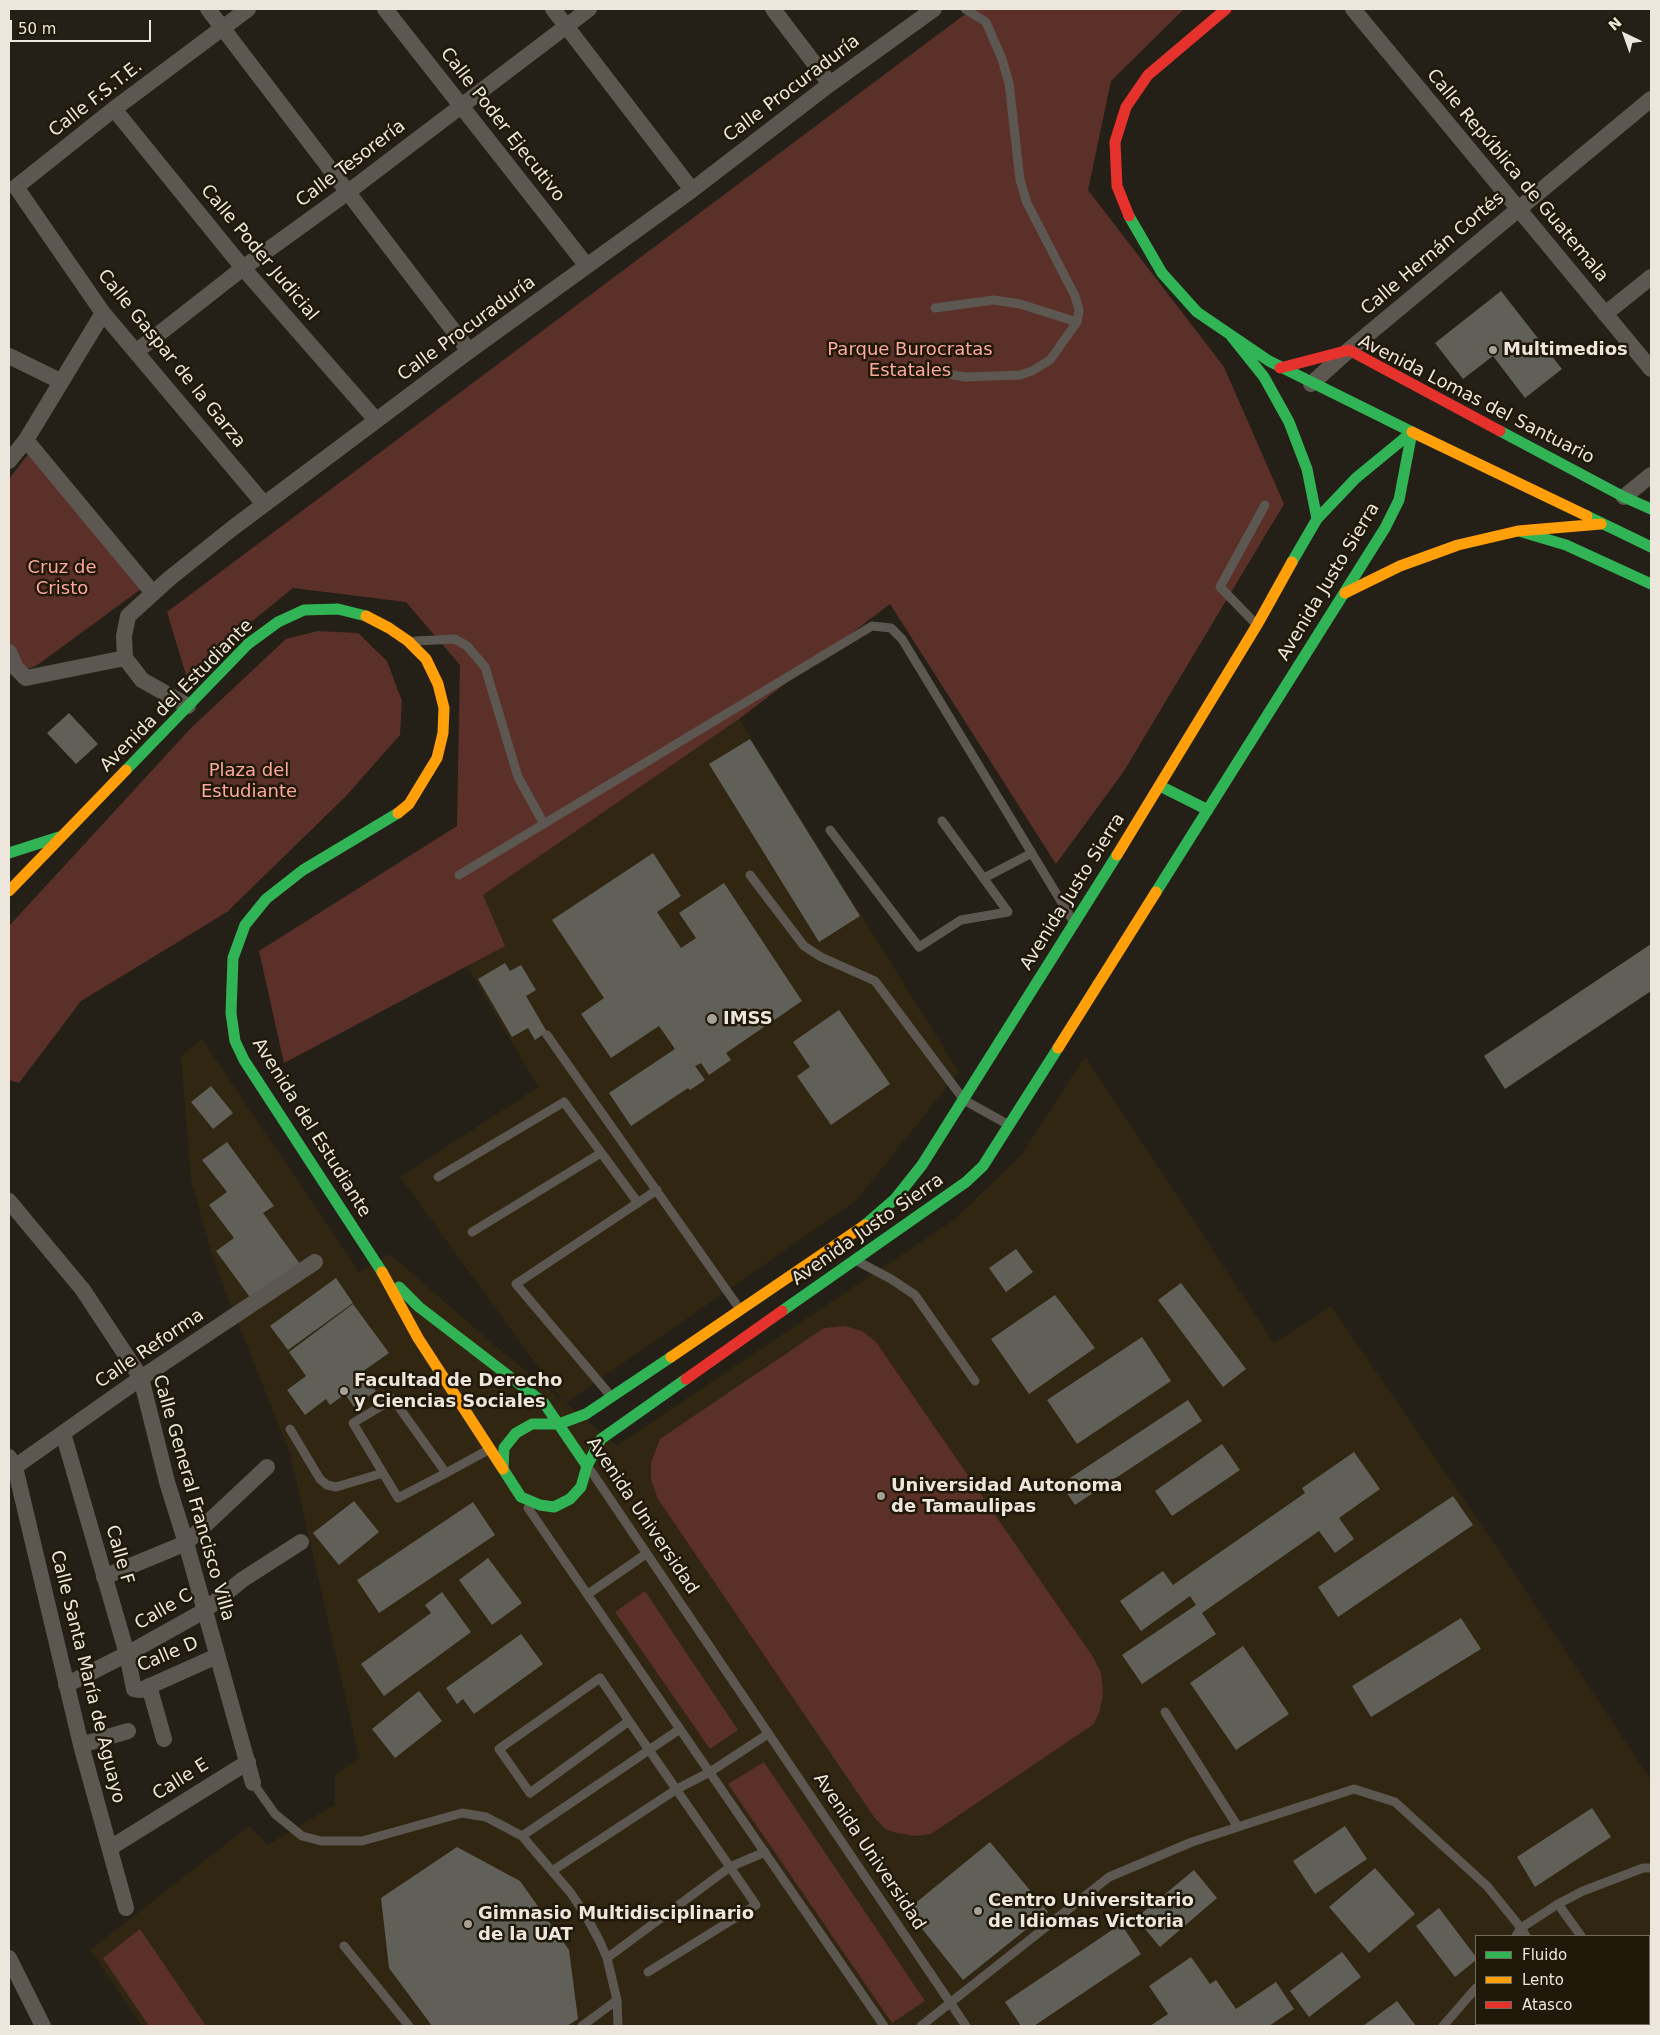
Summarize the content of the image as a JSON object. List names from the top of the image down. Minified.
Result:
{"streets":{"main road":["Avenida Lomas del Santuario","Avenida Justo Sierra","Avenida del Estudiante","Avenida Universidad"],"street":["Calle Procuraduría","Calle F.S.T.E.","Calle Poder Ejecutivo","Calle Tesorería","Calle República de Guatemala","Calle Poder Judicial","Calle Hernán Cortés","Calle Gaspar de la Garza","Calle Reforma","Calle General Francisco Villa","Calle F","Calle C","Calle D","Calle Santa María de Aguayo","Calle E"]},"crossings":[["Calle Procuraduría","Calle Poder Ejecutivo"],["Calle Procuraduría","Calle Poder Judicial"],["Calle Procuraduría","Calle Gaspar de la Garza"],["Calle F.S.T.E.","Calle Poder Judicial"],["Calle F.S.T.E.","Calle Gaspar de la Garza"],["Calle Poder Ejecutivo","Calle Tesorería"],["Calle Tesorería","Calle Poder Judicial"],["Calle Tesorería","Calle Gaspar de la Garza"],["Calle República de Guatemala","Calle Hernán Cortés"],["Calle Hernán Cortés","Avenida Lomas del Santuario"],["Avenida Justo Sierra","Avenida Universidad"],["Avenida del Estudiante","Avenida Universidad"],["Calle Reforma","Calle General Francisco Villa"],["Calle Reforma","Calle F"],["Calle Reforma","Calle Santa María de Aguayo"],["Calle General Francisco Villa","Calle C"],["Calle General Francisco Villa","Calle D"],["Calle General Francisco Villa","Calle E"],["Calle F","Calle C"],["Calle F","Calle D"],["Calle C","Calle Santa María de Aguayo"],["Calle Santa María de Aguayo","Calle E"]],"parks":["Parque Burocratas Estatales","Cruz de Cristo","Plaza del Estudiante"],"places":["Multimedios","IMSS","Facultad de Derecho y Ciencias Sociales","Universidad Autonoma de Tamaulipas","Centro Universitario de Idiomas Victoria","Gimnasio Multidisciplinario de la UAT"],"legend":["Fluido","Lento","Atasco"],"scale_bar":"50 m","north":"top left"}
